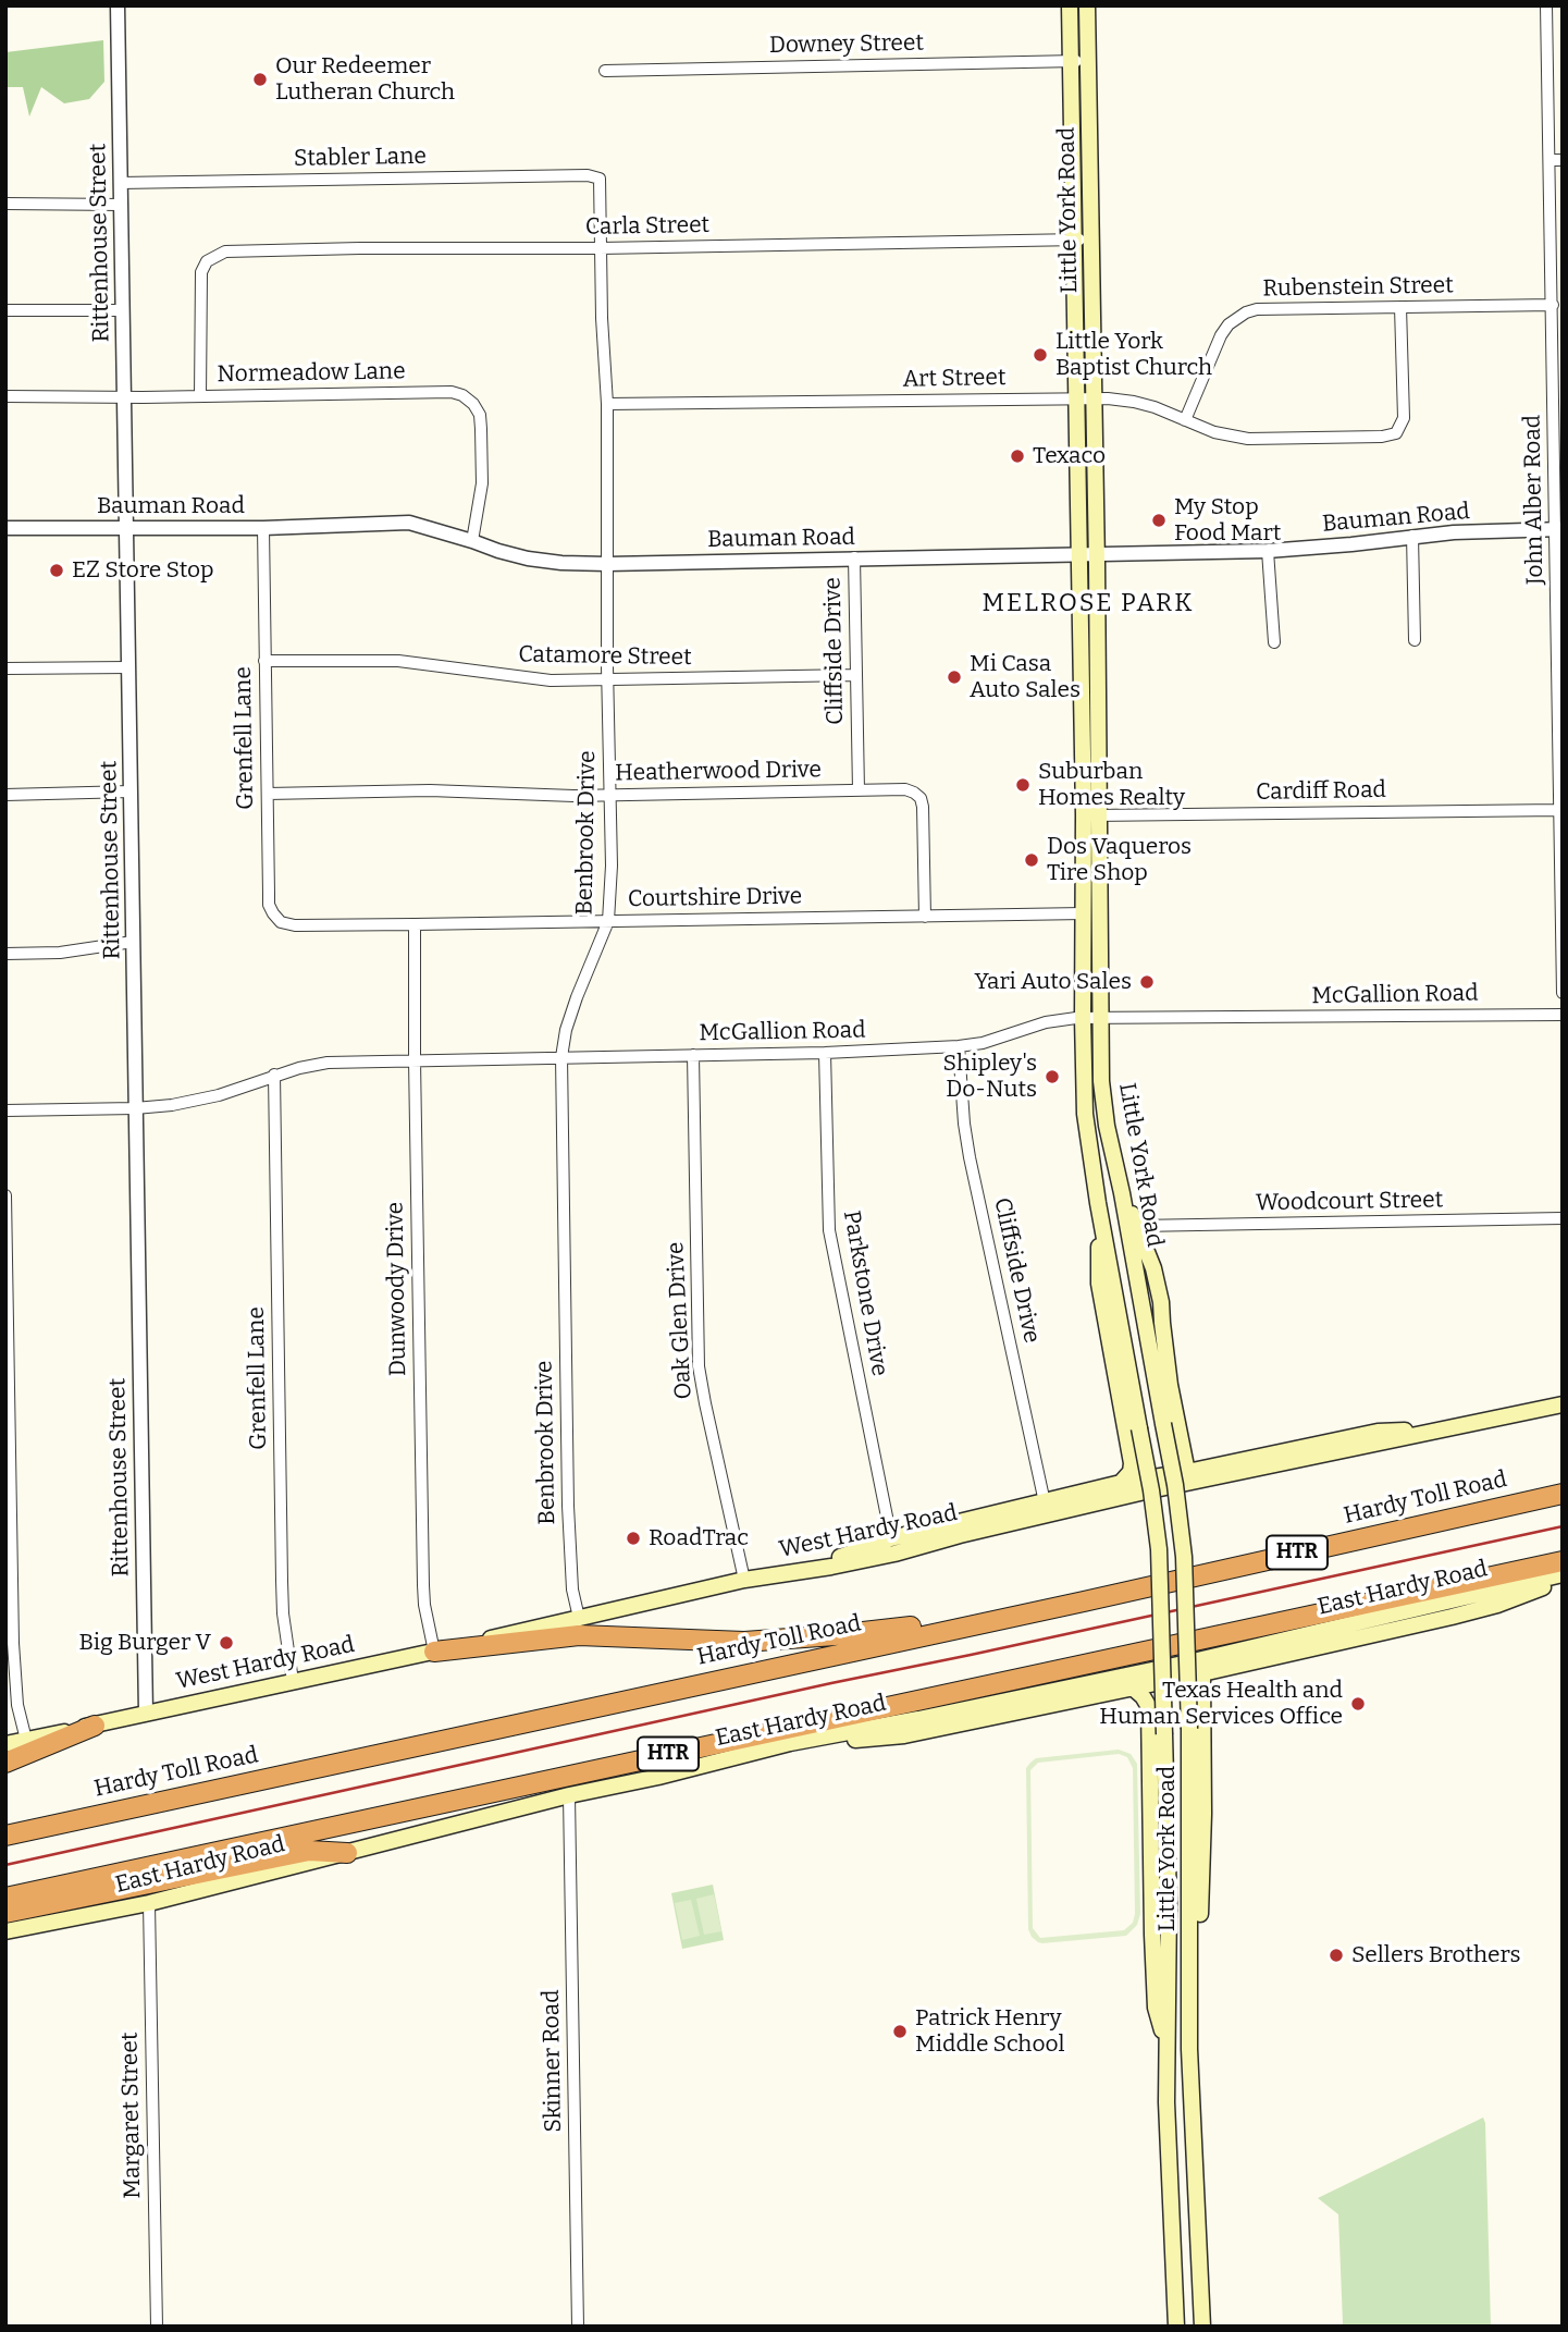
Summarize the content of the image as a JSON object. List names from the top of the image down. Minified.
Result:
{"streets":{"highway":["Hardy Toll Road","HTR"],"main road":["Little York Road","West Hardy Road","East Hardy Road"],"street":["Downey Street","Stabler Lane","Carla Street","Rittenhouse Street","Rubenstein Street","Normeadow Lane","Art Street","John Alber Road","Bauman Road","Cliffside Drive","Catamore Street","Grenfell Lane","Heatherwood Drive","Cardiff Road","Benbrook Drive","Courtshire Drive","McGallion Road","Woodcourt Street","Dunwoody Drive","Parkstone Drive","Oak Glen Drive","Skinner Road","Margaret Street"]},"crossings":[["Downey Street","Little York Road"],["Stabler Lane","Rittenhouse Street"],["Stabler Lane","Benbrook Drive"],["Little York Road","Carla Street"],["Little York Road","Art Street"],["Little York Road","Bauman Road"],["Little York Road","Cardiff Road"],["Little York Road","Courtshire Drive"],["Little York Road","McGallion Road"],["Little York Road","West Hardy Road"],["Little York Road","East Hardy Road"],["Carla Street","Normeadow Lane"],["Carla Street","Benbrook Drive"],["Rittenhouse Street","Normeadow Lane"],["Rittenhouse Street","Bauman Road"],["Rittenhouse Street","McGallion Road"],["Rittenhouse Street","West Hardy Road"],["Rubenstein Street","Art Street"],["Rubenstein Street","John Alber Road"],["Normeadow Lane","Bauman Road"],["Art Street","Benbrook Drive"],["John Alber Road","Bauman Road"],["John Alber Road","Cardiff Road"],["Bauman Road","Cliffside Drive"],["Bauman Road","Grenfell Lane"],["Bauman Road","Benbrook Drive"],["Cliffside Drive","Catamore Street"],["Cliffside Drive","Heatherwood Drive"],["Cliffside Drive","McGallion Road"],["Catamore Street","Grenfell Lane"],["Catamore Street","Benbrook Drive"],["Grenfell Lane","Heatherwood Drive"],["Grenfell Lane","Courtshire Drive"],["Grenfell Lane","McGallion Road"],["Grenfell Lane","West Hardy Road"],["Heatherwood Drive","Benbrook Drive"],["Heatherwood Drive","Courtshire Drive"],["Benbrook Drive","Courtshire Drive"],["Benbrook Drive","McGallion Road"],["Benbrook Drive","West Hardy Road"],["Courtshire Drive","Dunwoody Drive"],["McGallion Road","Dunwoody Drive"],["McGallion Road","Parkstone Drive"],["McGallion Road","Oak Glen Drive"],["Dunwoody Drive","West Hardy Road"],["Oak Glen Drive","West Hardy Road"],["East Hardy Road","Skinner Road"],["East Hardy Road","Margaret Street"]],"districts":["MELROSE PARK"],"places":["Our Redeemer Lutheran Church","Little York Baptist Church","Texaco","My Stop Food Mart","EZ Store Stop","Mi Casa Auto Sales","Suburban Homes Realty","Dos Vaqueros Tire Shop","Yari Auto Sales","Shipley's Do-Nuts","RoadTrac","Big Burger V","Texas Health and Human Services Office","Sellers Brothers","Patrick Henry Middle School"]}
